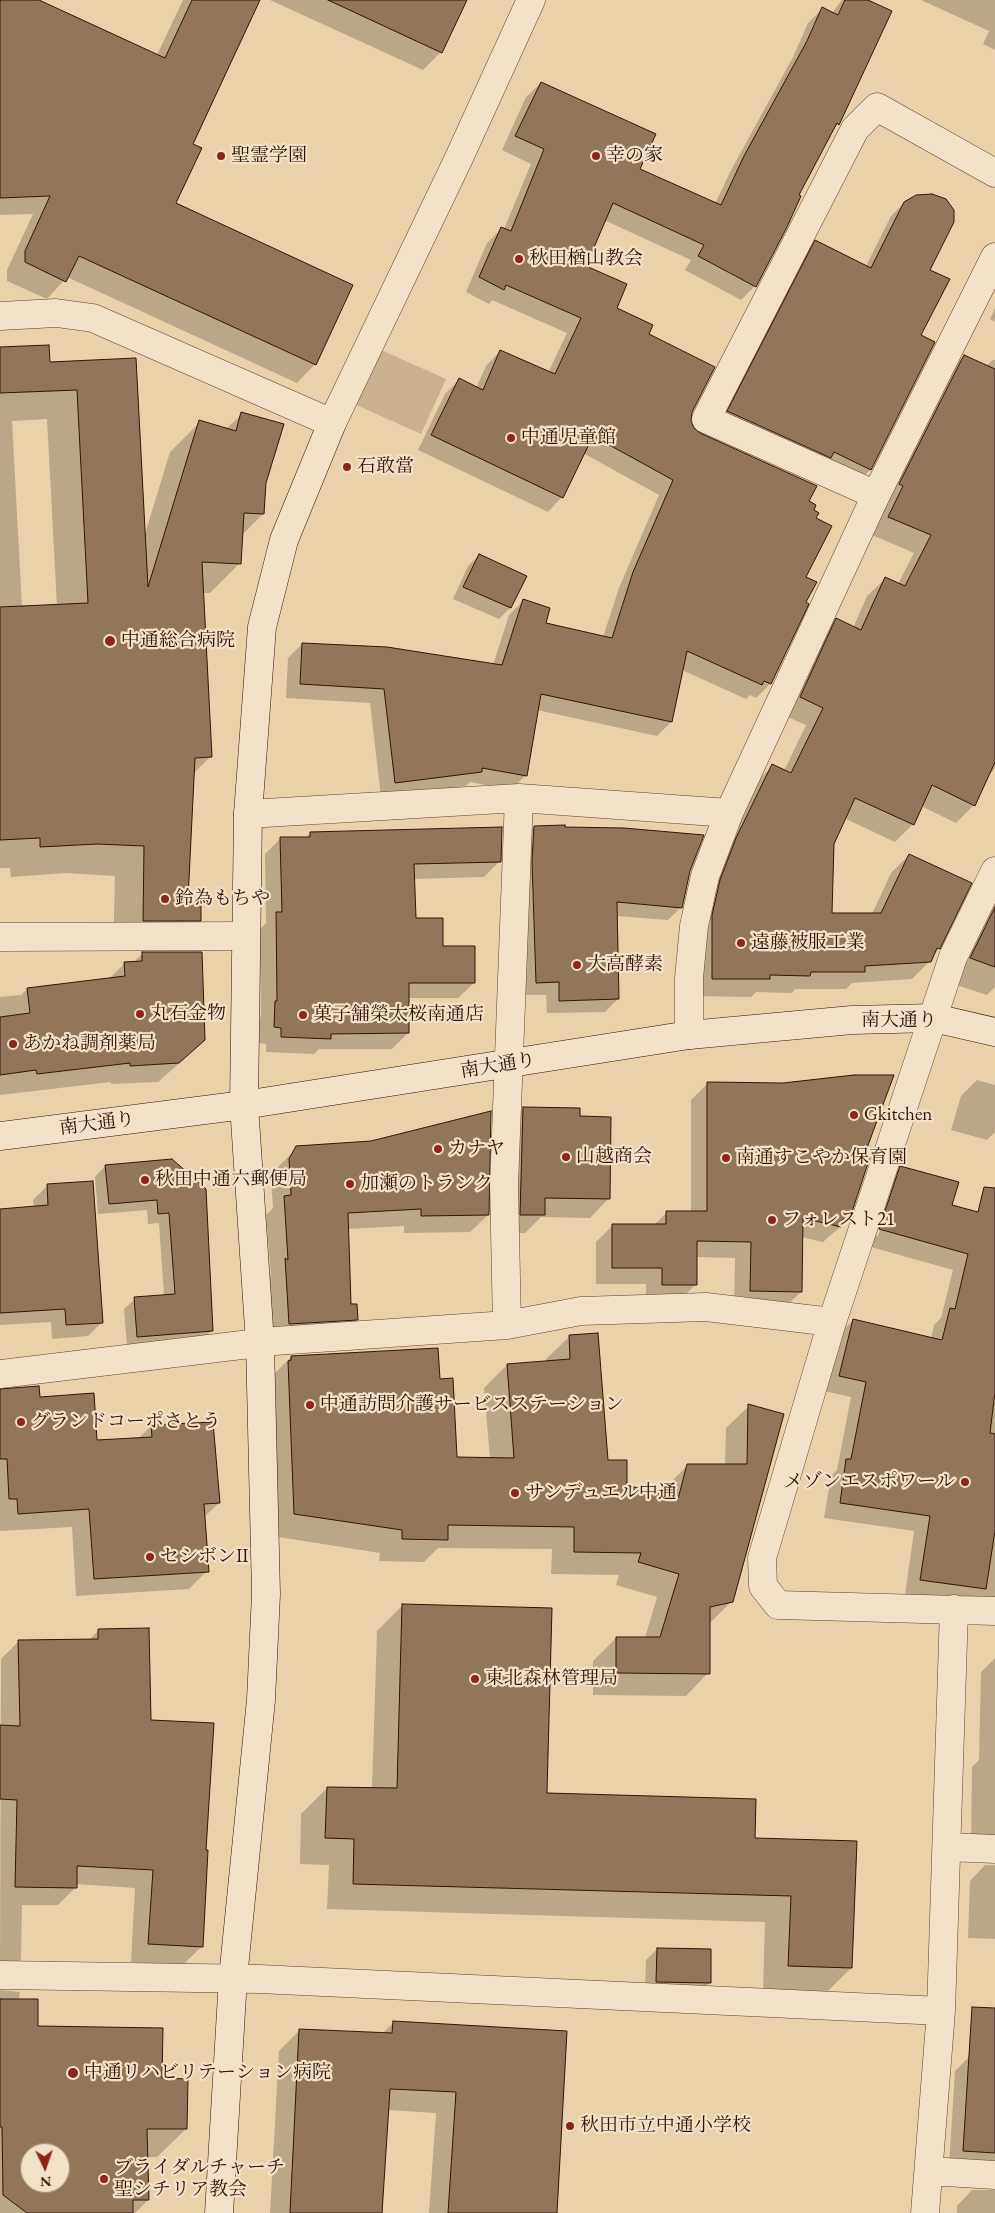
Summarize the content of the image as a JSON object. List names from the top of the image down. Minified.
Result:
{"streets":{"street":["南大通り"]},"places":["聖霊学園","幸の家","秋田楢山教会","中通児童館","石敢當","中通総合病院","鈴為もちや","遠藤被服工業","大高酵素","丸石金物","菓子舗榮太桜南通店","あかね調剤薬局","Gkitchen","カナヤ","山越商会","南通すこやか保育園","秋田中通六郵便局","加瀬のトランク","フォレスト21","中通訪問介護サービスステーション","グランドコーポさとう","メゾンエスポワール","サンデュエル中通","セシボンⅡ","東北森林管理局","中通リハビリテーション病院","秋田市立中通小学校","ブライダルチャーチ 聖シチリア教会"],"north":"bottom"}
